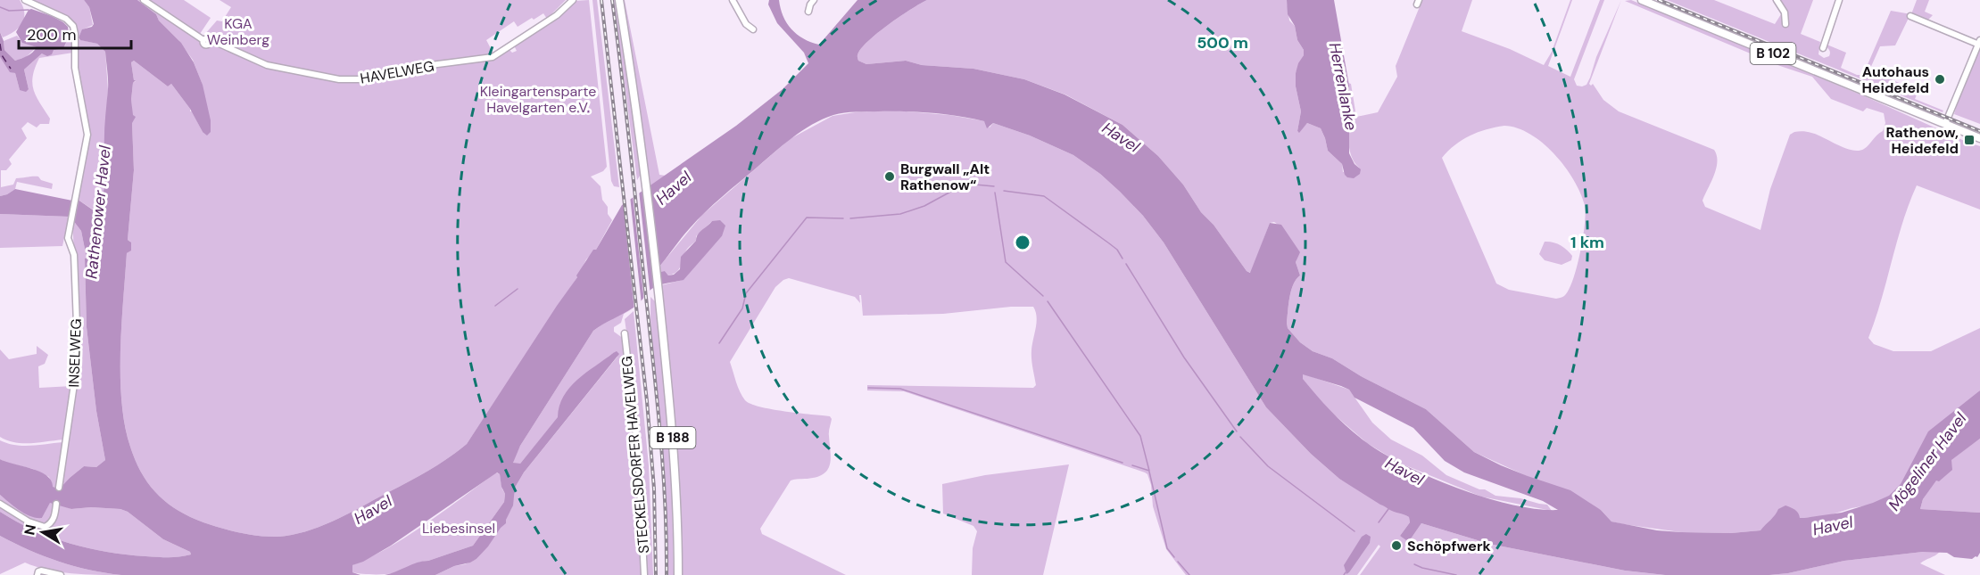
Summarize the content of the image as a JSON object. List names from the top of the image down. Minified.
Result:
{"streets":{"main road":["B 102","B 188"],"street":["HAVELWEG","INSELWEG","STECKELSDORFER HAVELWEG"]},"water":["Herrenlanke","Havel","Rathenower Havel","Mögeliner Havel"],"parks":["KGA Weinberg","Kleingartensparte Havelgarten e.V.","Liebesinsel"],"places":{"other":["Autohaus Heidefeld","Burgwall „Alt Rathenow“","Schöpfwerk"],"transit":["Rathenow, Heidefeld"]},"scale_bar":"200 m","north":"left","rings":["500 m","1 km"]}
